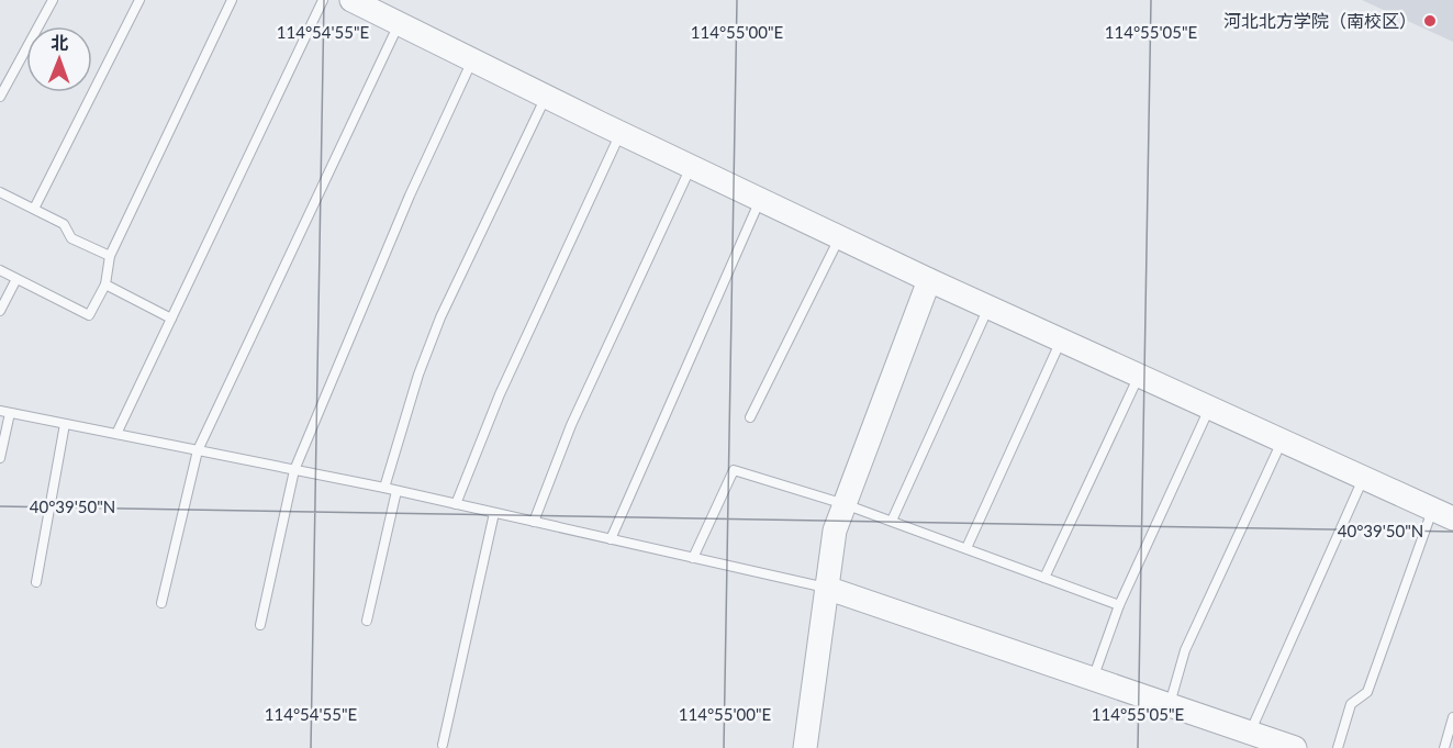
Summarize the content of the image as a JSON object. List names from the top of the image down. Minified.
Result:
{"places":["河北北方学院（南校区）"],"north":"top","coordinates":["114°54'55\"E","114°55'00\"E","114°55'05\"E","40°39'50\"N"]}
